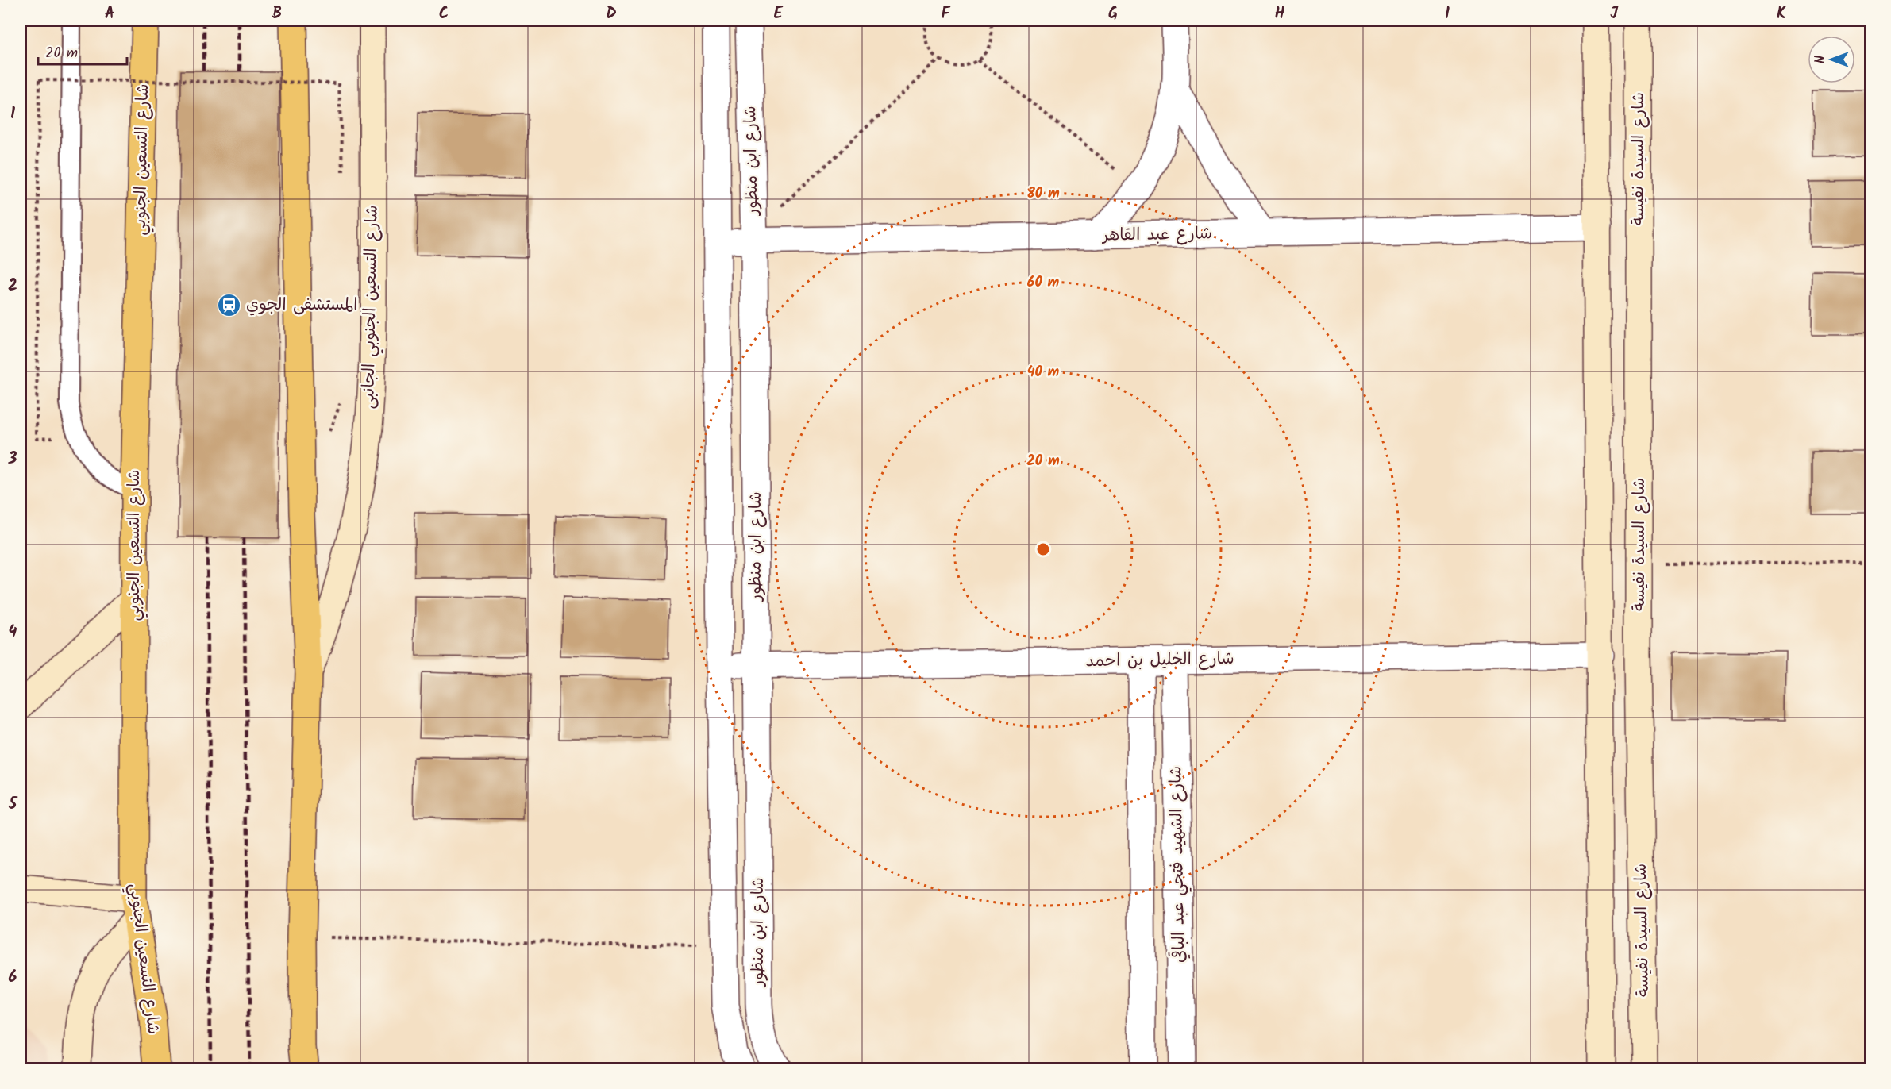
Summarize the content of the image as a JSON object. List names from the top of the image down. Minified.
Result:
{"streets":{"highway":["شارع التسعين الجنوبي"],"street":["شارع السيدة نفيسة","شارع ابن منظور","شارع عبد القاهر","شارع التسعين الجنوبي الجانبى","شارع الخليل بن احمد","شارع الشهيد فتحي عبد الباقي"]},"crossings":[["شارع ابن منظور","شارع عبد القاهر"],["شارع ابن منظور","شارع الخليل بن احمد"],["شارع الخليل بن احمد","شارع الشهيد فتحي عبد الباقي"]],"places":{"station":["المستشفى الجوي"]},"scale_bar":"20 m","north":"left","grid":{"columns":["A","B","C","D","E","F","G","H","I","J","K"],"rows":["1","2","3","4","5","6"]},"rings":["80 m","60 m","40 m","20 m"]}
